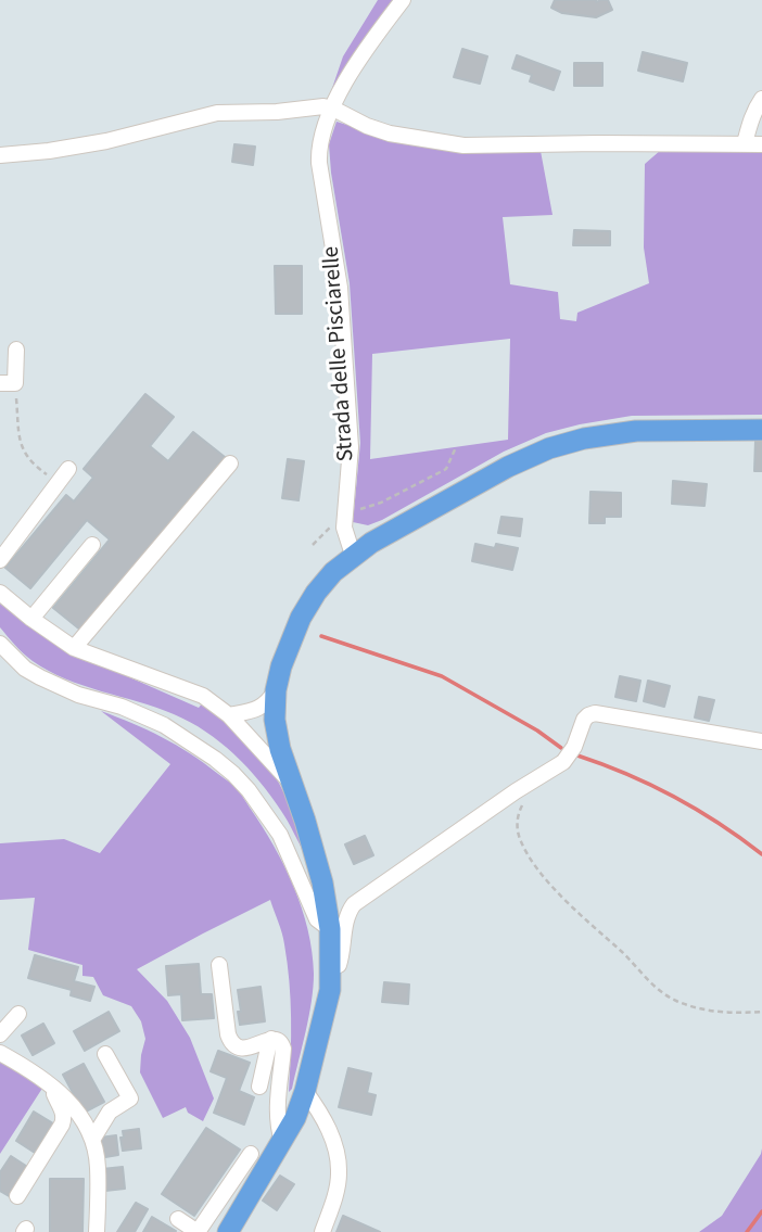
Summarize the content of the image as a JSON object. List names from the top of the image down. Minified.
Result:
{"streets":{"street":["Strada delle Pisciarelle"]}}
